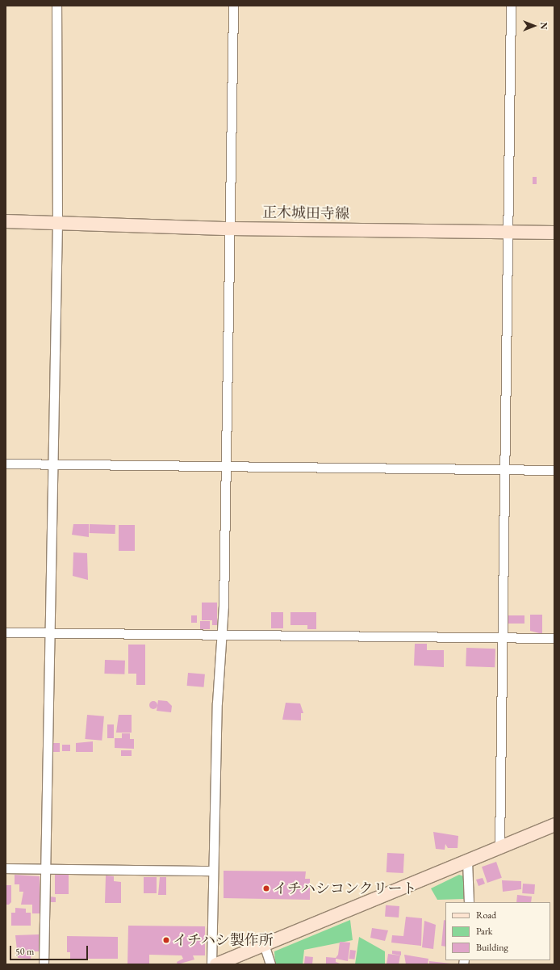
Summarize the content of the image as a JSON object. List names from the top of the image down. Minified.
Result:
{"streets":{"street":["正木城田寺線"]},"places":["イチハシコンクリート","イチハシ製作所"],"legend":["Road","Park","Building"],"scale_bar":"50 m","north":"right"}
